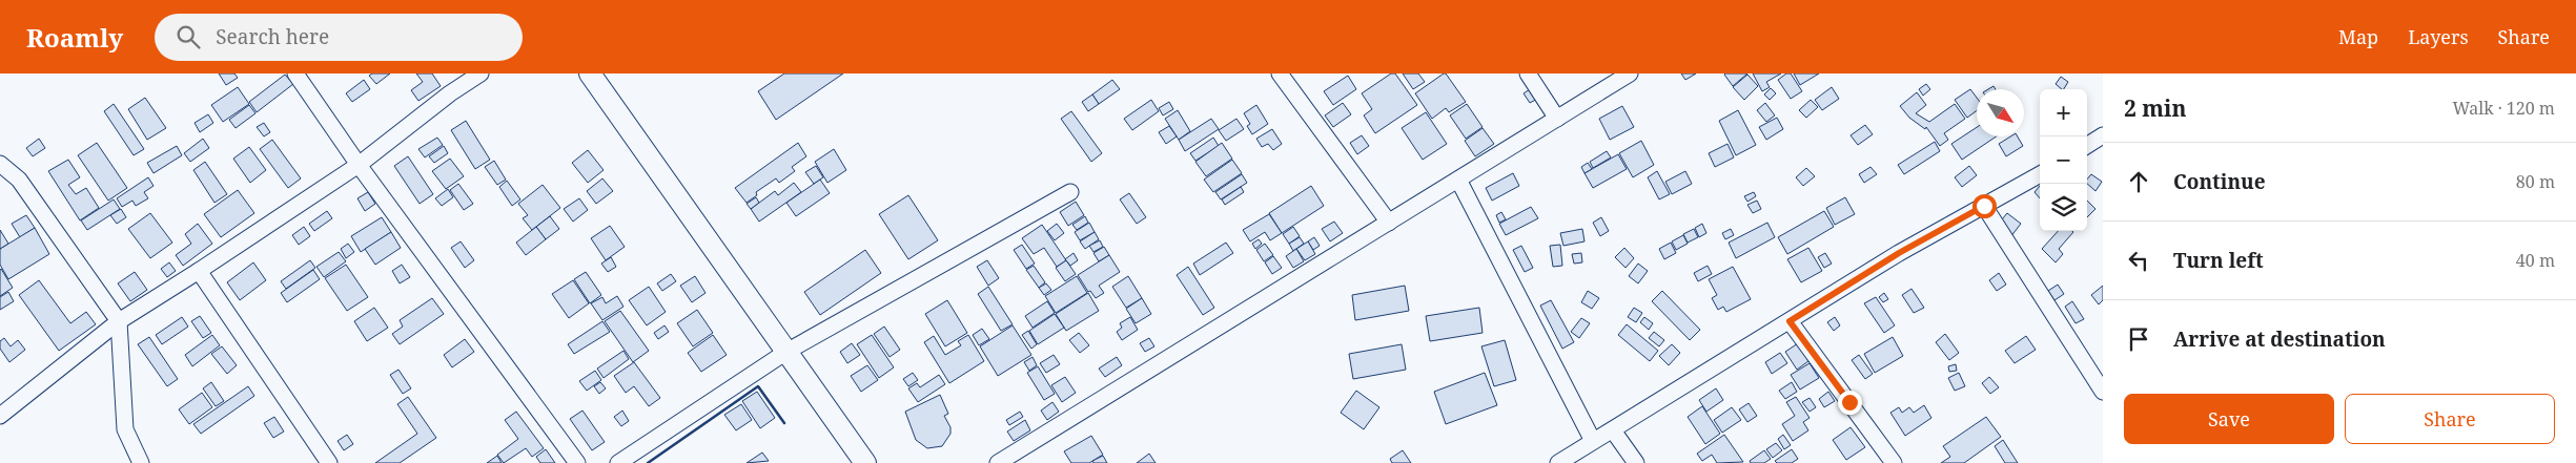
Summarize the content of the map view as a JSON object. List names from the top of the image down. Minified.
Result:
{"north":"bottom right","page":{"header":"Roamly","search":"Search here","nav":["Map","Layers","Share"],"heading":["2 min","Walk · 120 m"],"map_buttons":["+","−"],"list":[["Continue","80 m"],["Turn left","40 m"],"Arrive at destination"],"buttons":["Save","Share"]}}
